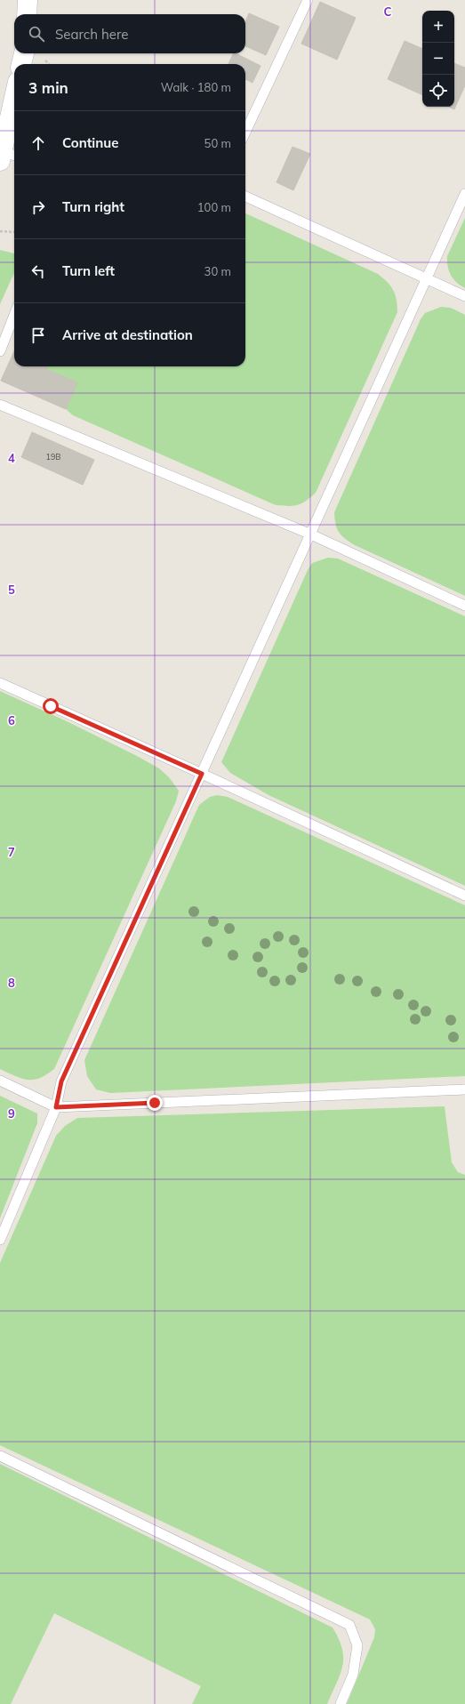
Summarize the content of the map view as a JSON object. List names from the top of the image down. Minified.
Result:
{"house_numbers":["19B"],"page":{"map_buttons":["+","−"],"search":"Search here","heading":["3 min","Walk · 180 m"],"list":[["Continue","50 m"],["Turn right","100 m"],["Turn left","30 m"],"Arrive at destination"]},"grid":{"columns":["C"],"rows":["4","5","6","7","8","9"]}}
